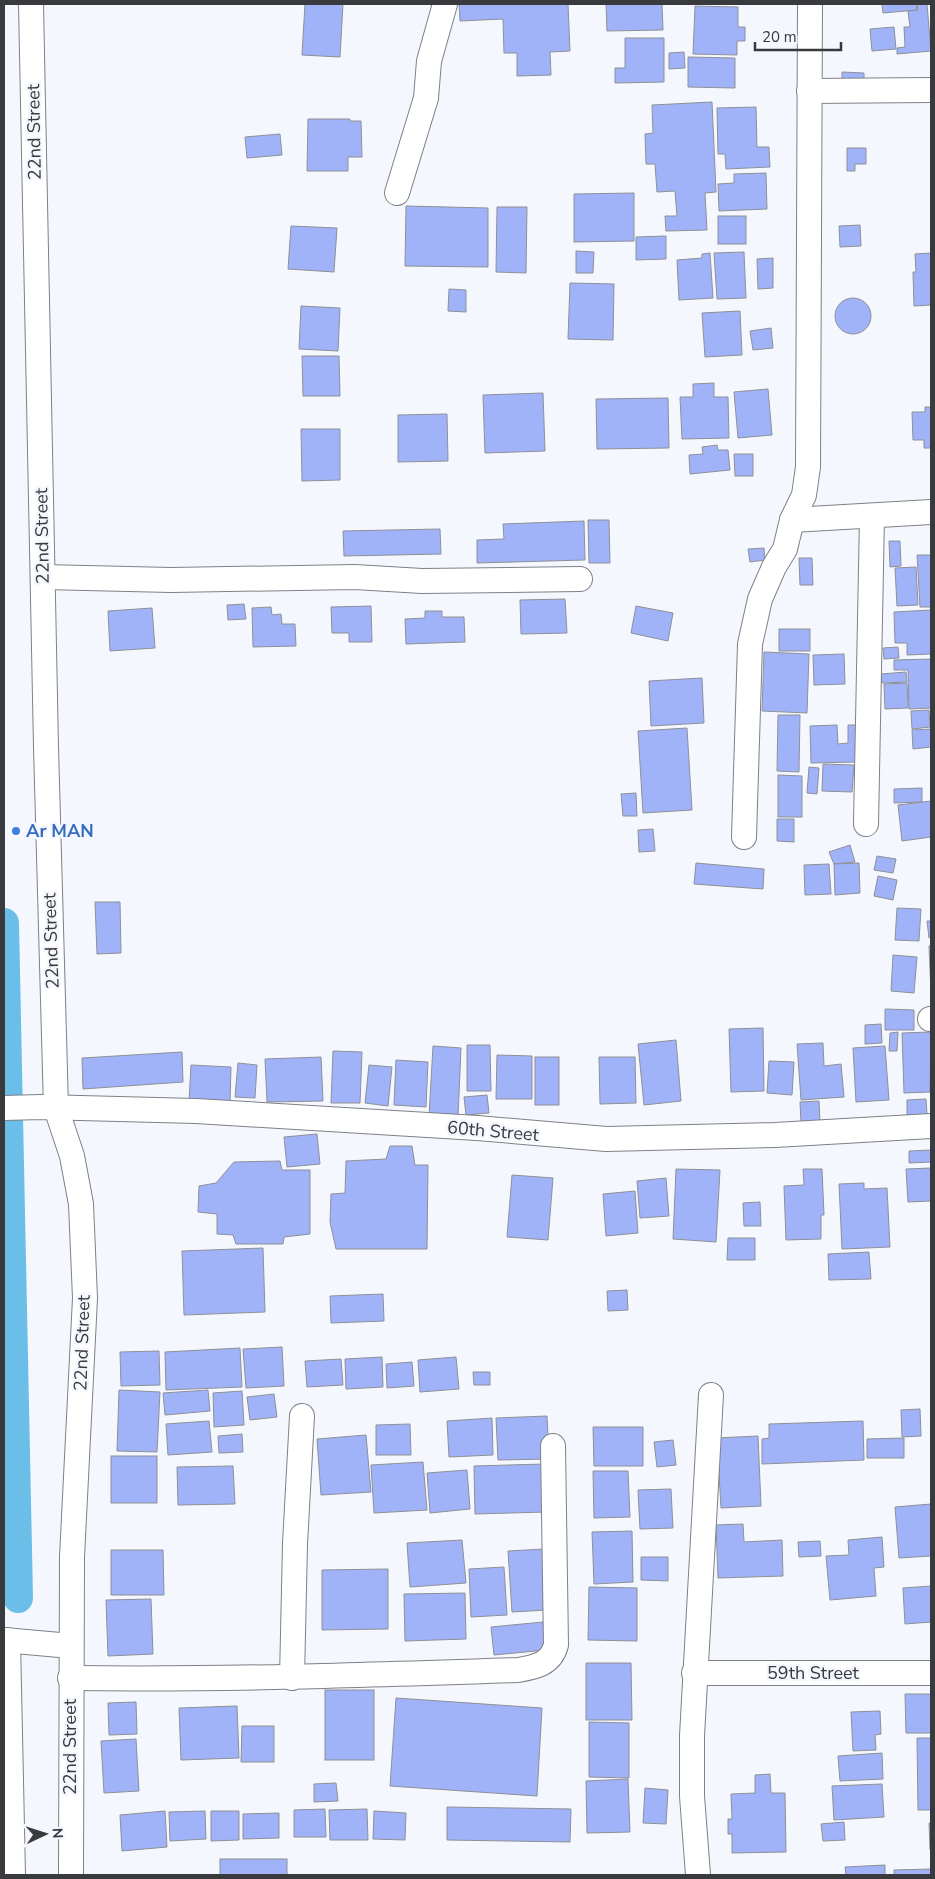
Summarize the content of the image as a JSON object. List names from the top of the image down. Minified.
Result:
{"streets":{"street":["22nd Street","60th Street","59th Street"]},"crossings":[["22nd Street","60th Street"]],"places":["Ar MAN"],"scale_bar":"20 m","north":"right"}
